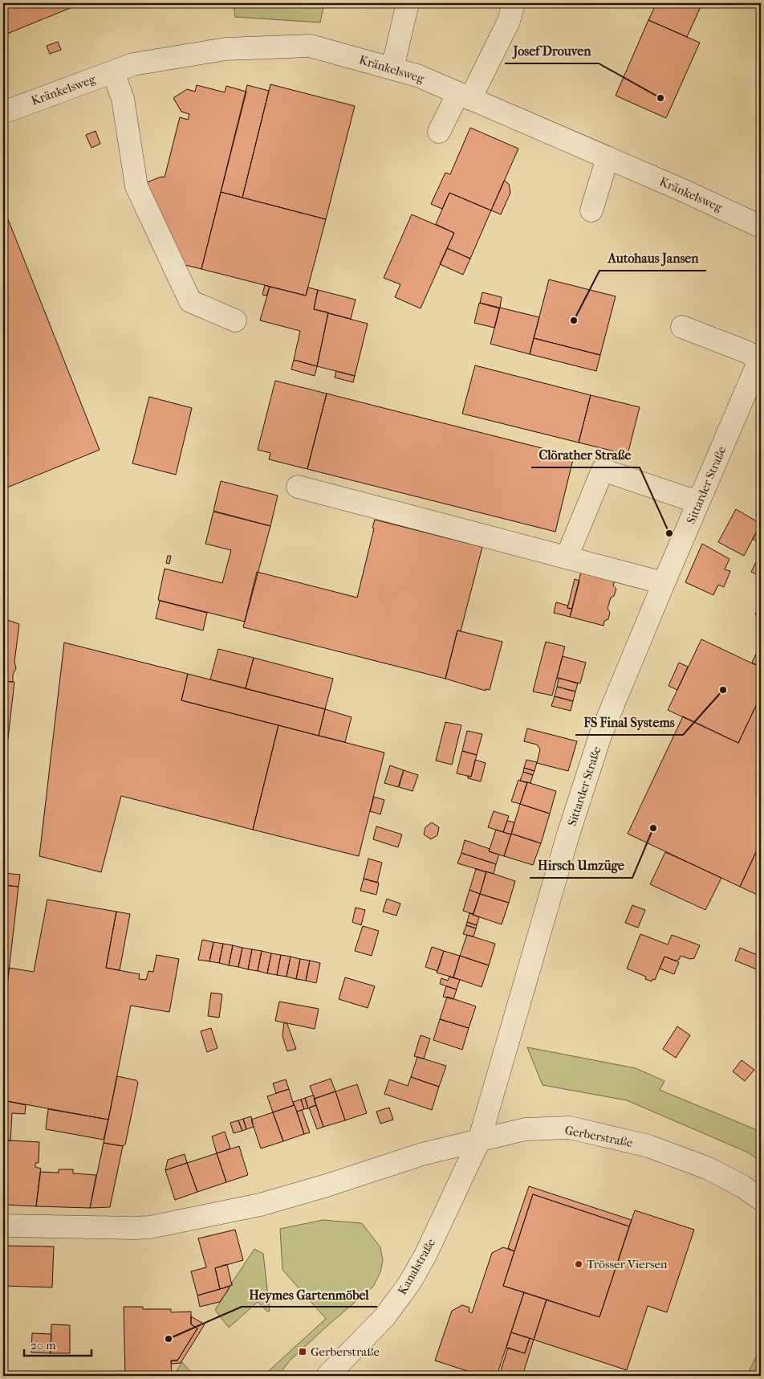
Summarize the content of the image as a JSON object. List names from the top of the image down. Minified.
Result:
{"streets":{"street":["Kränkelsweg","Sittarder Straße","Gerberstraße","Kanalstraße"]},"crossings":[["Sittarder Straße","Gerberstraße"],["Sittarder Straße","Kanalstraße"],["Gerberstraße","Kanalstraße"]],"places":{"other":["Josef Drouven","Autohaus Jansen","Clörather Straße","FS Final Systems","Hirsch Umzüge","Trösser Viersen","Heymes Gartenmöbel"],"transit":["Gerberstraße"]},"scale_bar":"20 m"}
